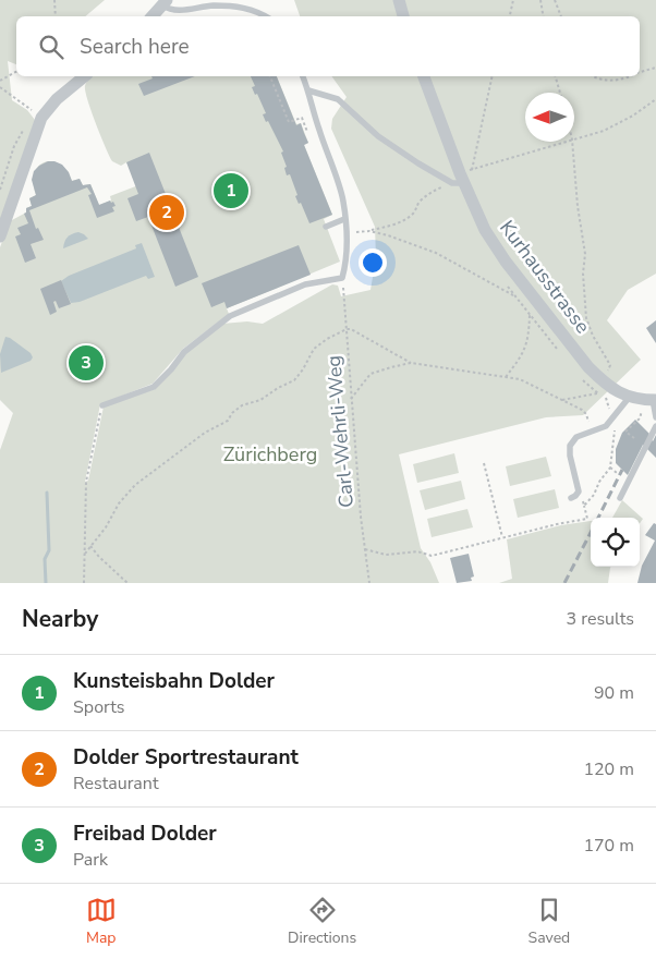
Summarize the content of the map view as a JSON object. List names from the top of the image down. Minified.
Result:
{"streets":{"street":["Kurhausstrasse"],"path":["Carl-Wehrli-Weg"]},"parks":["Zürichberg"],"north":"left","page":{"search":"Search here","pins":["1","2","3"],"heading":["Nearby","3 results"],"list":[{"mark":"1","name":"Kunsteisbahn Dolder","note":"Sports","value":"90 m"},{"mark":"2","name":"Dolder Sportrestaurant","note":"Restaurant","value":"120 m"},{"mark":"3","name":"Freibad Dolder","note":"Park","value":"170 m"}],"nav":["Map","Directions","Saved"]}}
